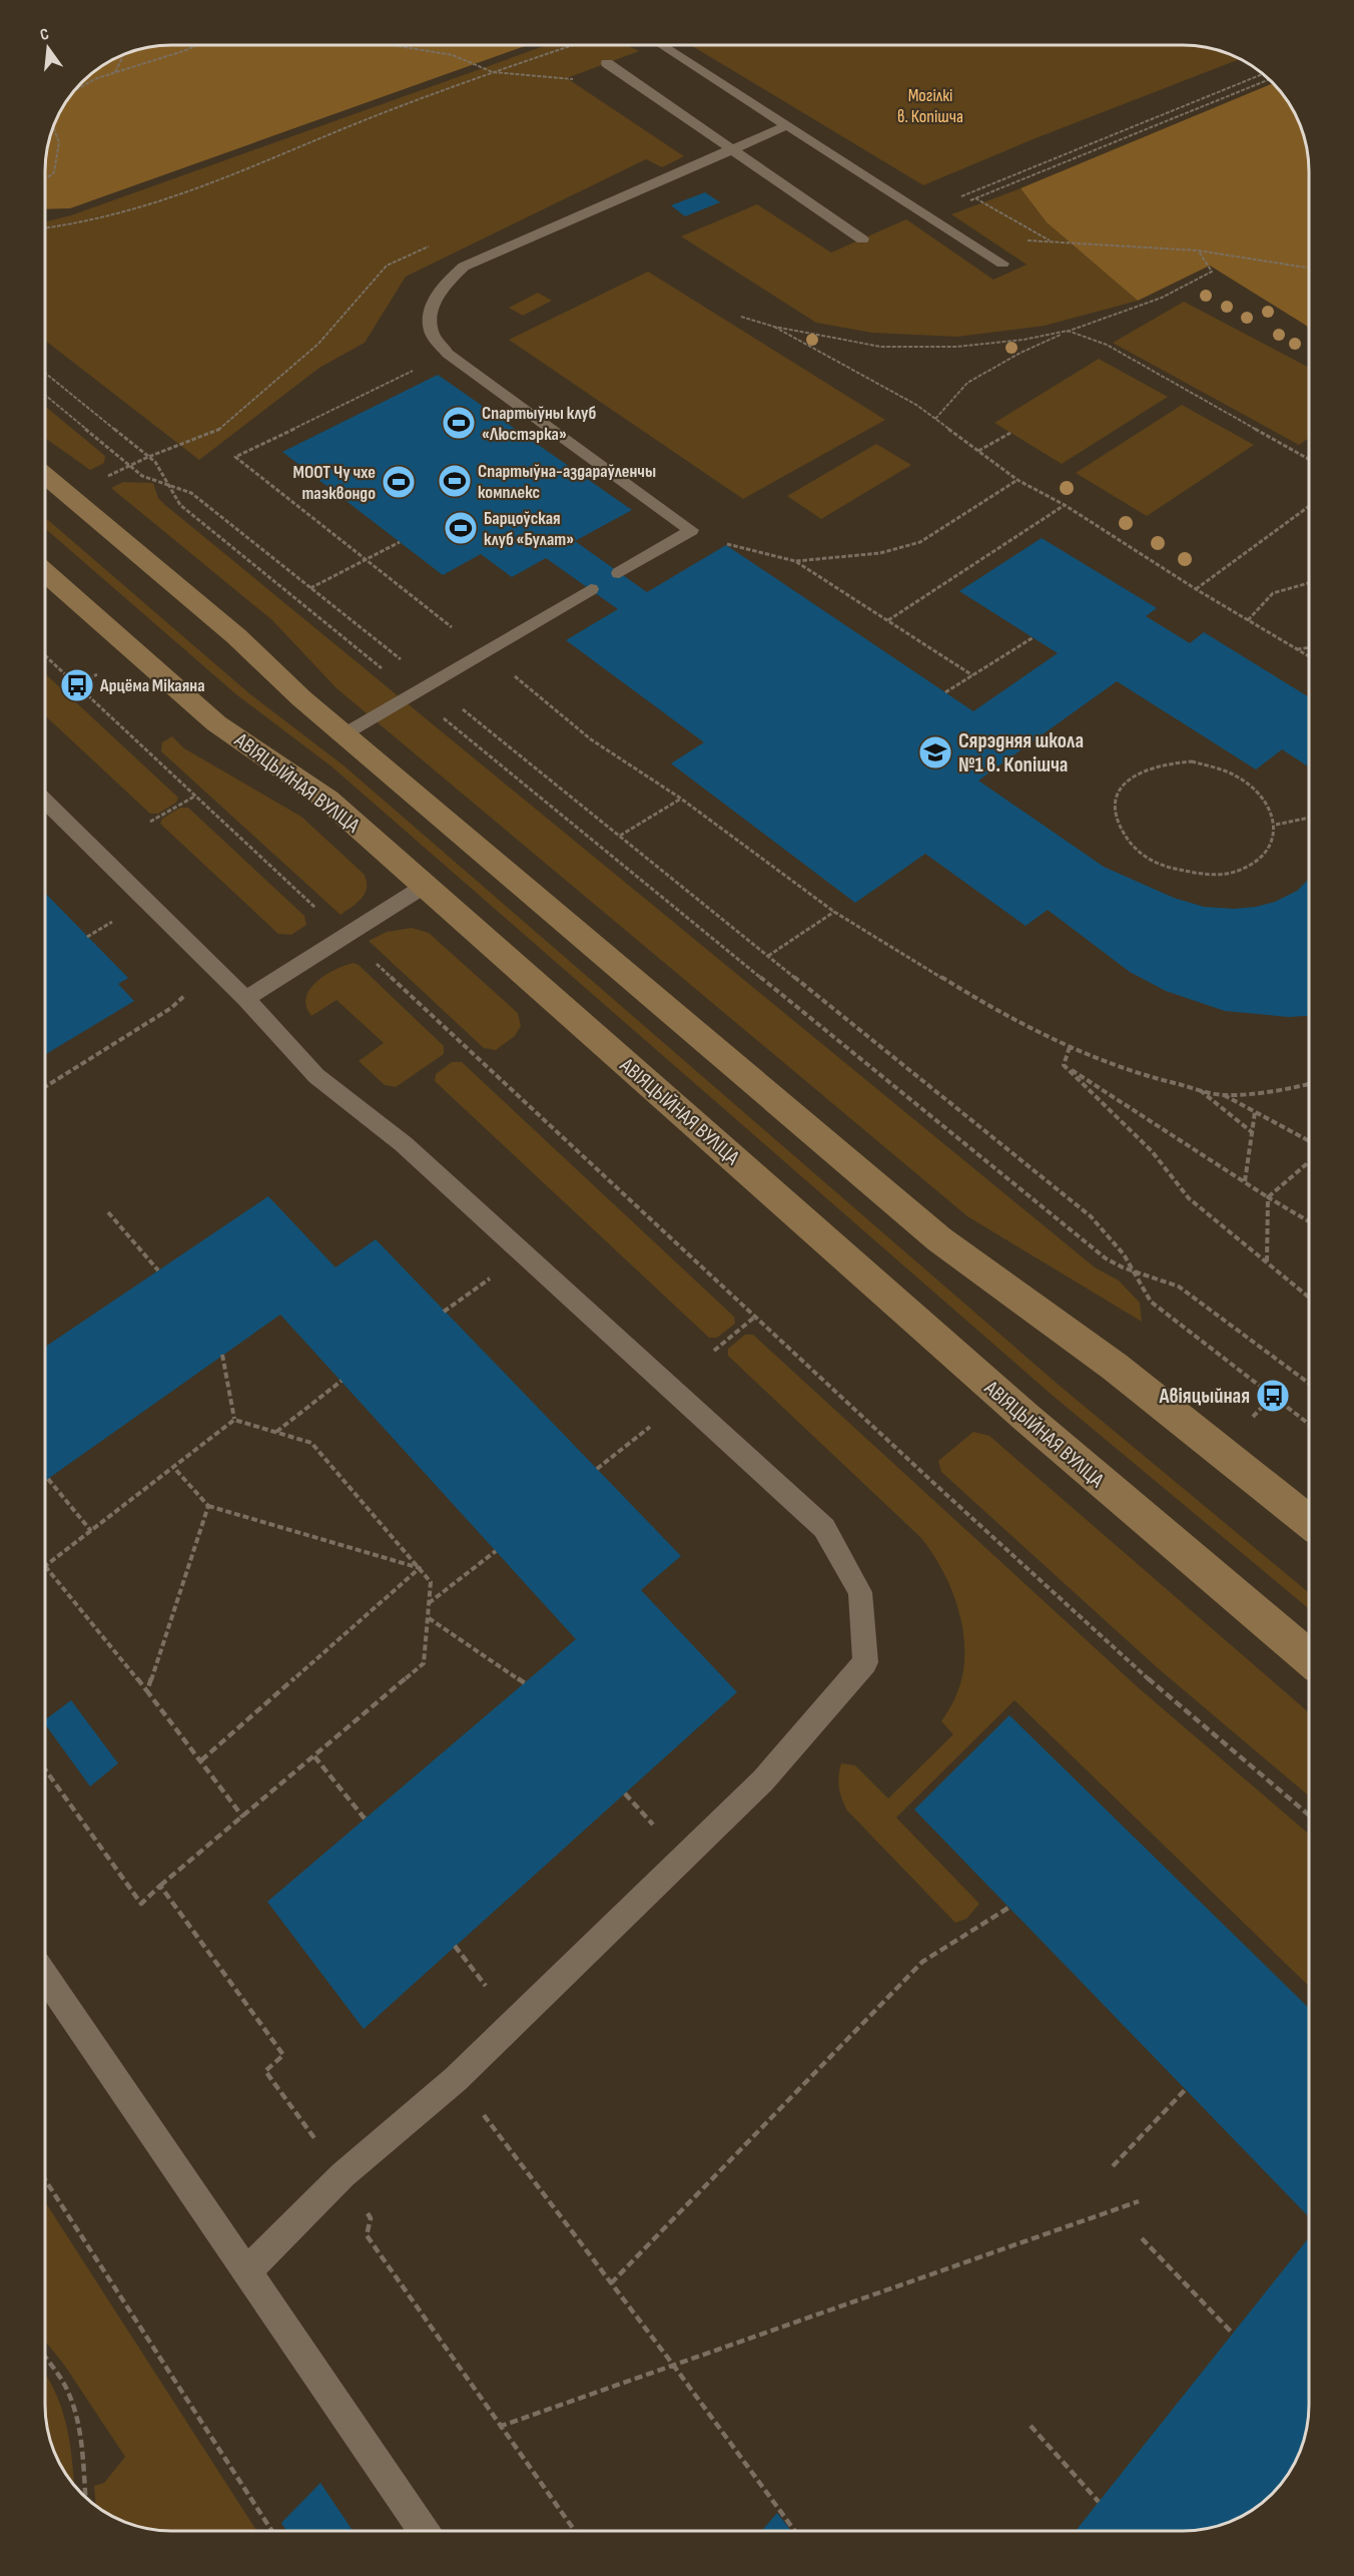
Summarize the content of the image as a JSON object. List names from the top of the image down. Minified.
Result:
{"streets":{"main road":["АВІЯЦЫЙНАЯ ВУЛІЦА"]},"parks":["Могілкі в. Копішча"],"places":{"sports":["Cпартыўны клуб «Люстэрка»","Спартыўна-аздараўленчы комплекс","МООТ Чу чхе таэквондо","Барцоўская клуб «Булат»"],"bus stop":["Арцёма Мікаяна","Авіяцыйная"],"school or university":["Сярэдняя школа №1 в. Копішча"]},"north":"top"}
